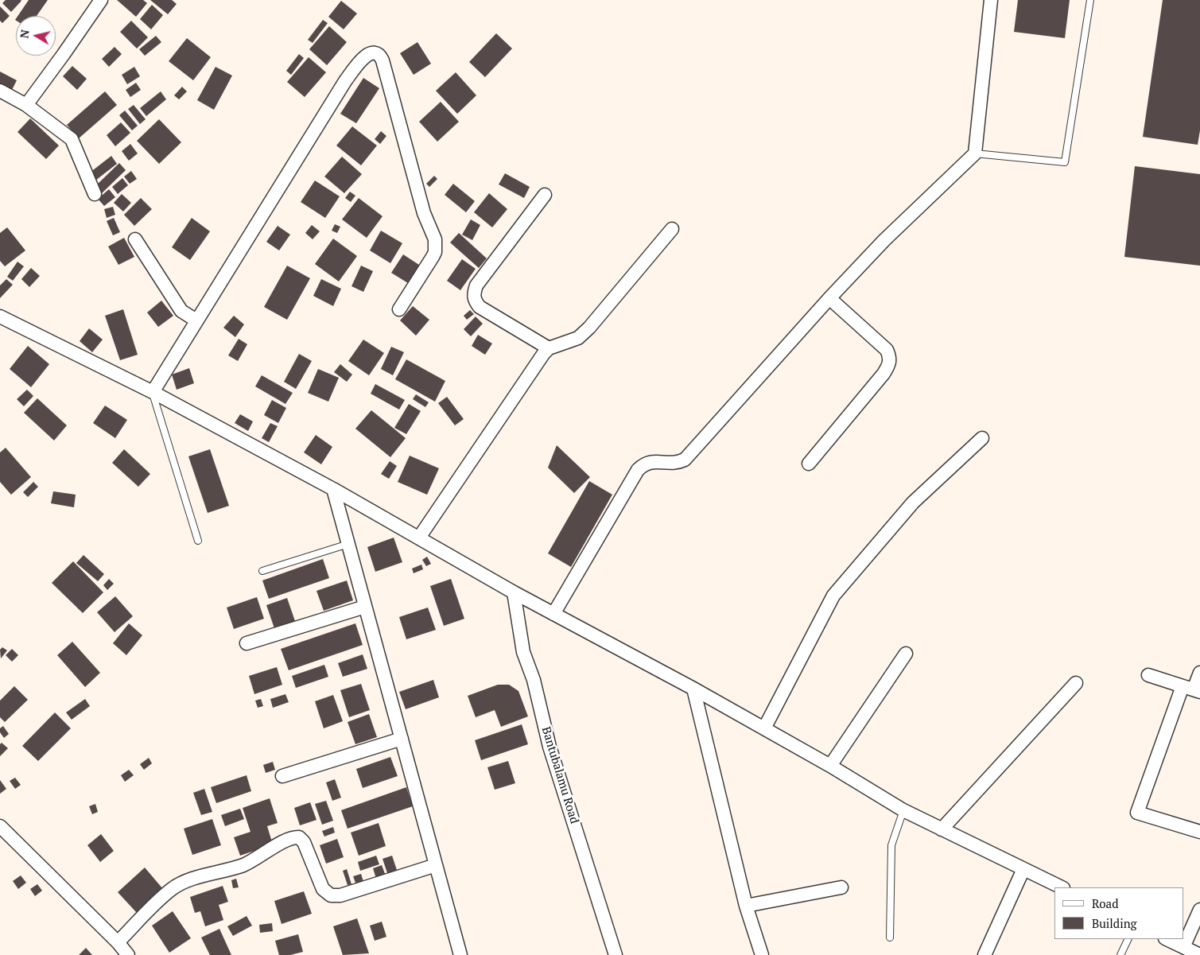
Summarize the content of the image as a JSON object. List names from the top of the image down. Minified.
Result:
{"streets":{"street":["Bantubalamu Road"]},"legend":["Road","Building"],"north":"left"}
